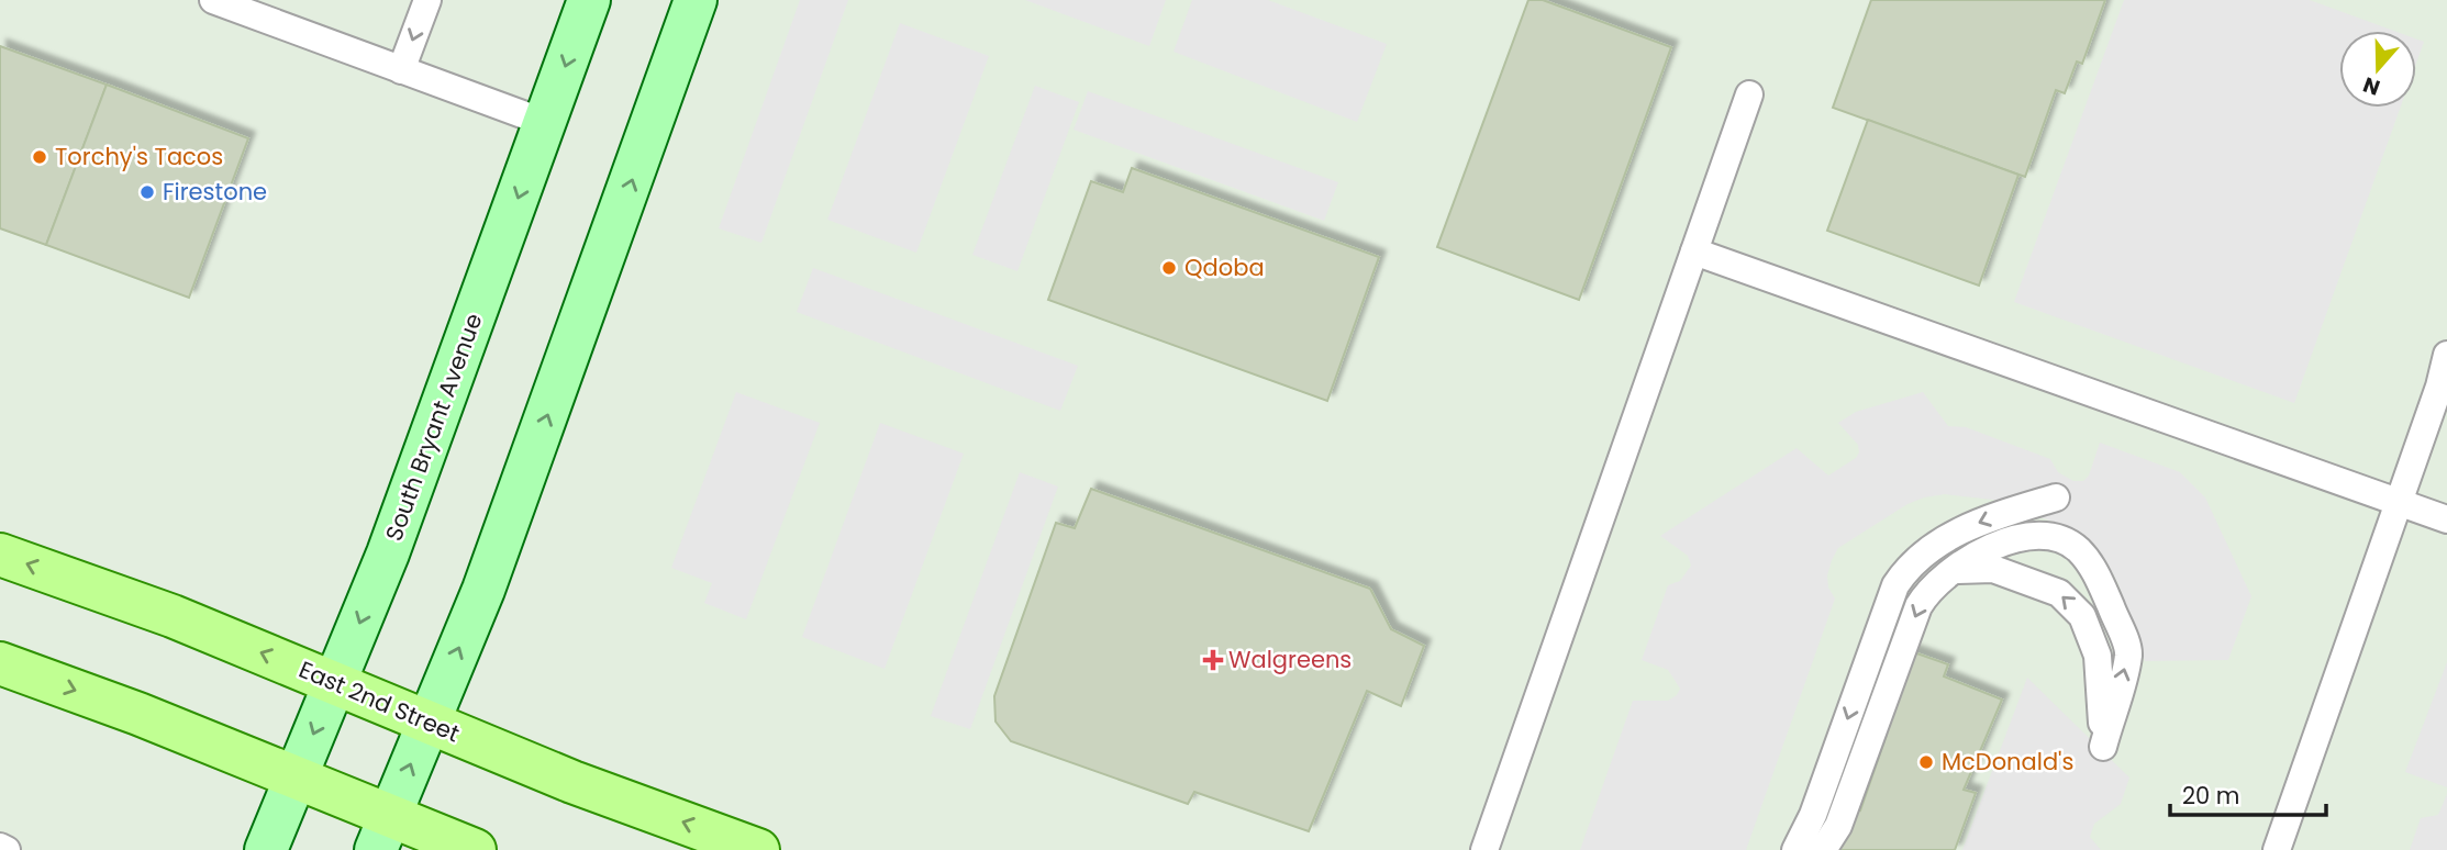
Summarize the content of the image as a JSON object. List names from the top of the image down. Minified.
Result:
{"streets":{"main road":["South Bryant Avenue","East 2nd Street"]},"crossings":[["South Bryant Avenue","East 2nd Street"]],"places":{"other":["Torchy's Tacos","Firestone","Qdoba","McDonald's"],"health":["Walgreens"]},"scale_bar":"20 m","north":"bottom"}
